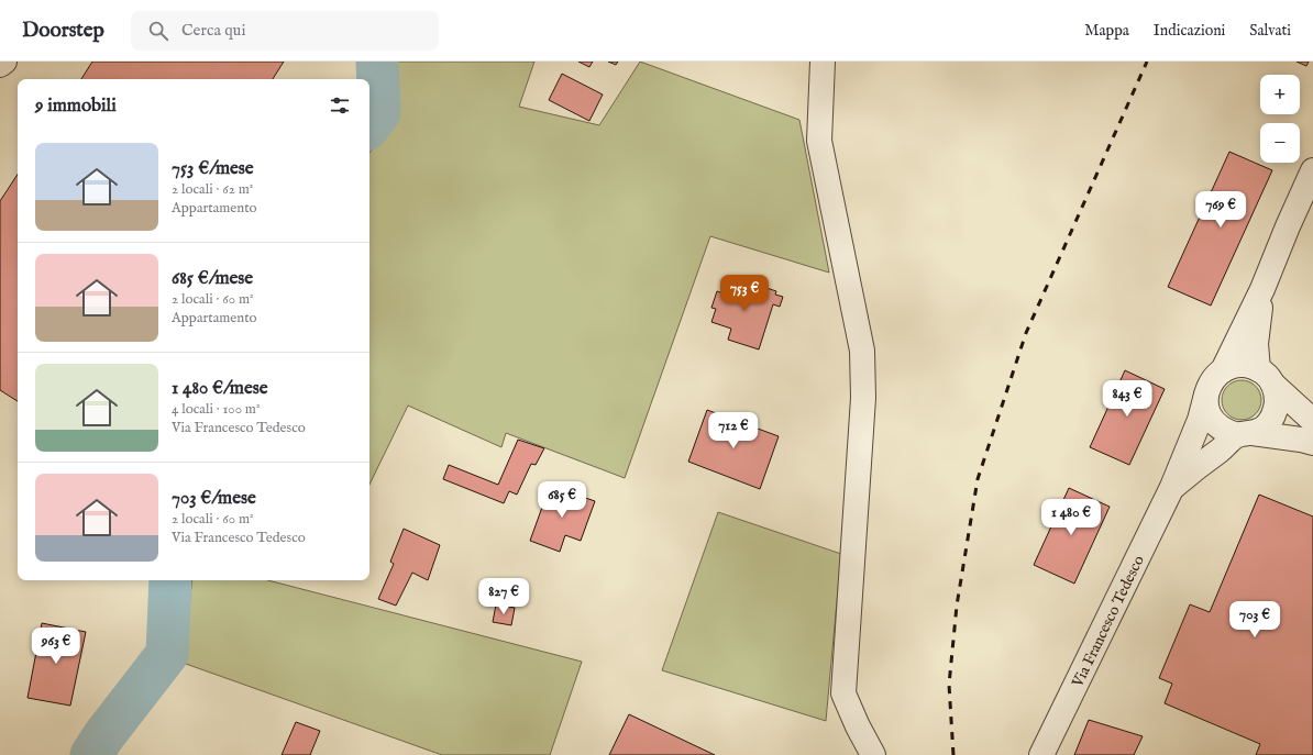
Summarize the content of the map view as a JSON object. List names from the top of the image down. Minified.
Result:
{"streets":{"street":["Via Francesco Tedesco"]},"page":{"header":"Doorstep","search":"Cerca qui","nav":["Mappa","Indicazioni","Salvati"],"map_buttons":["+","−"],"heading":"9 immobili","list":[{"name":"753 €/mese","note":"2 locali · 62 m² · Appartamento"},{"name":"685 €/mese","note":"2 locali · 60 m² · Appartamento"},{"name":"1 480 €/mese","note":"4 locali · 100 m² · Via Francesco Tedesco"},{"name":"703 €/mese","note":"2 locali · 60 m² · Via Francesco Tedesco"}],"price":["769 €","753 €","843 €","712 €","685 €","1 480 €","827 €","703 €","963 €"]}}
